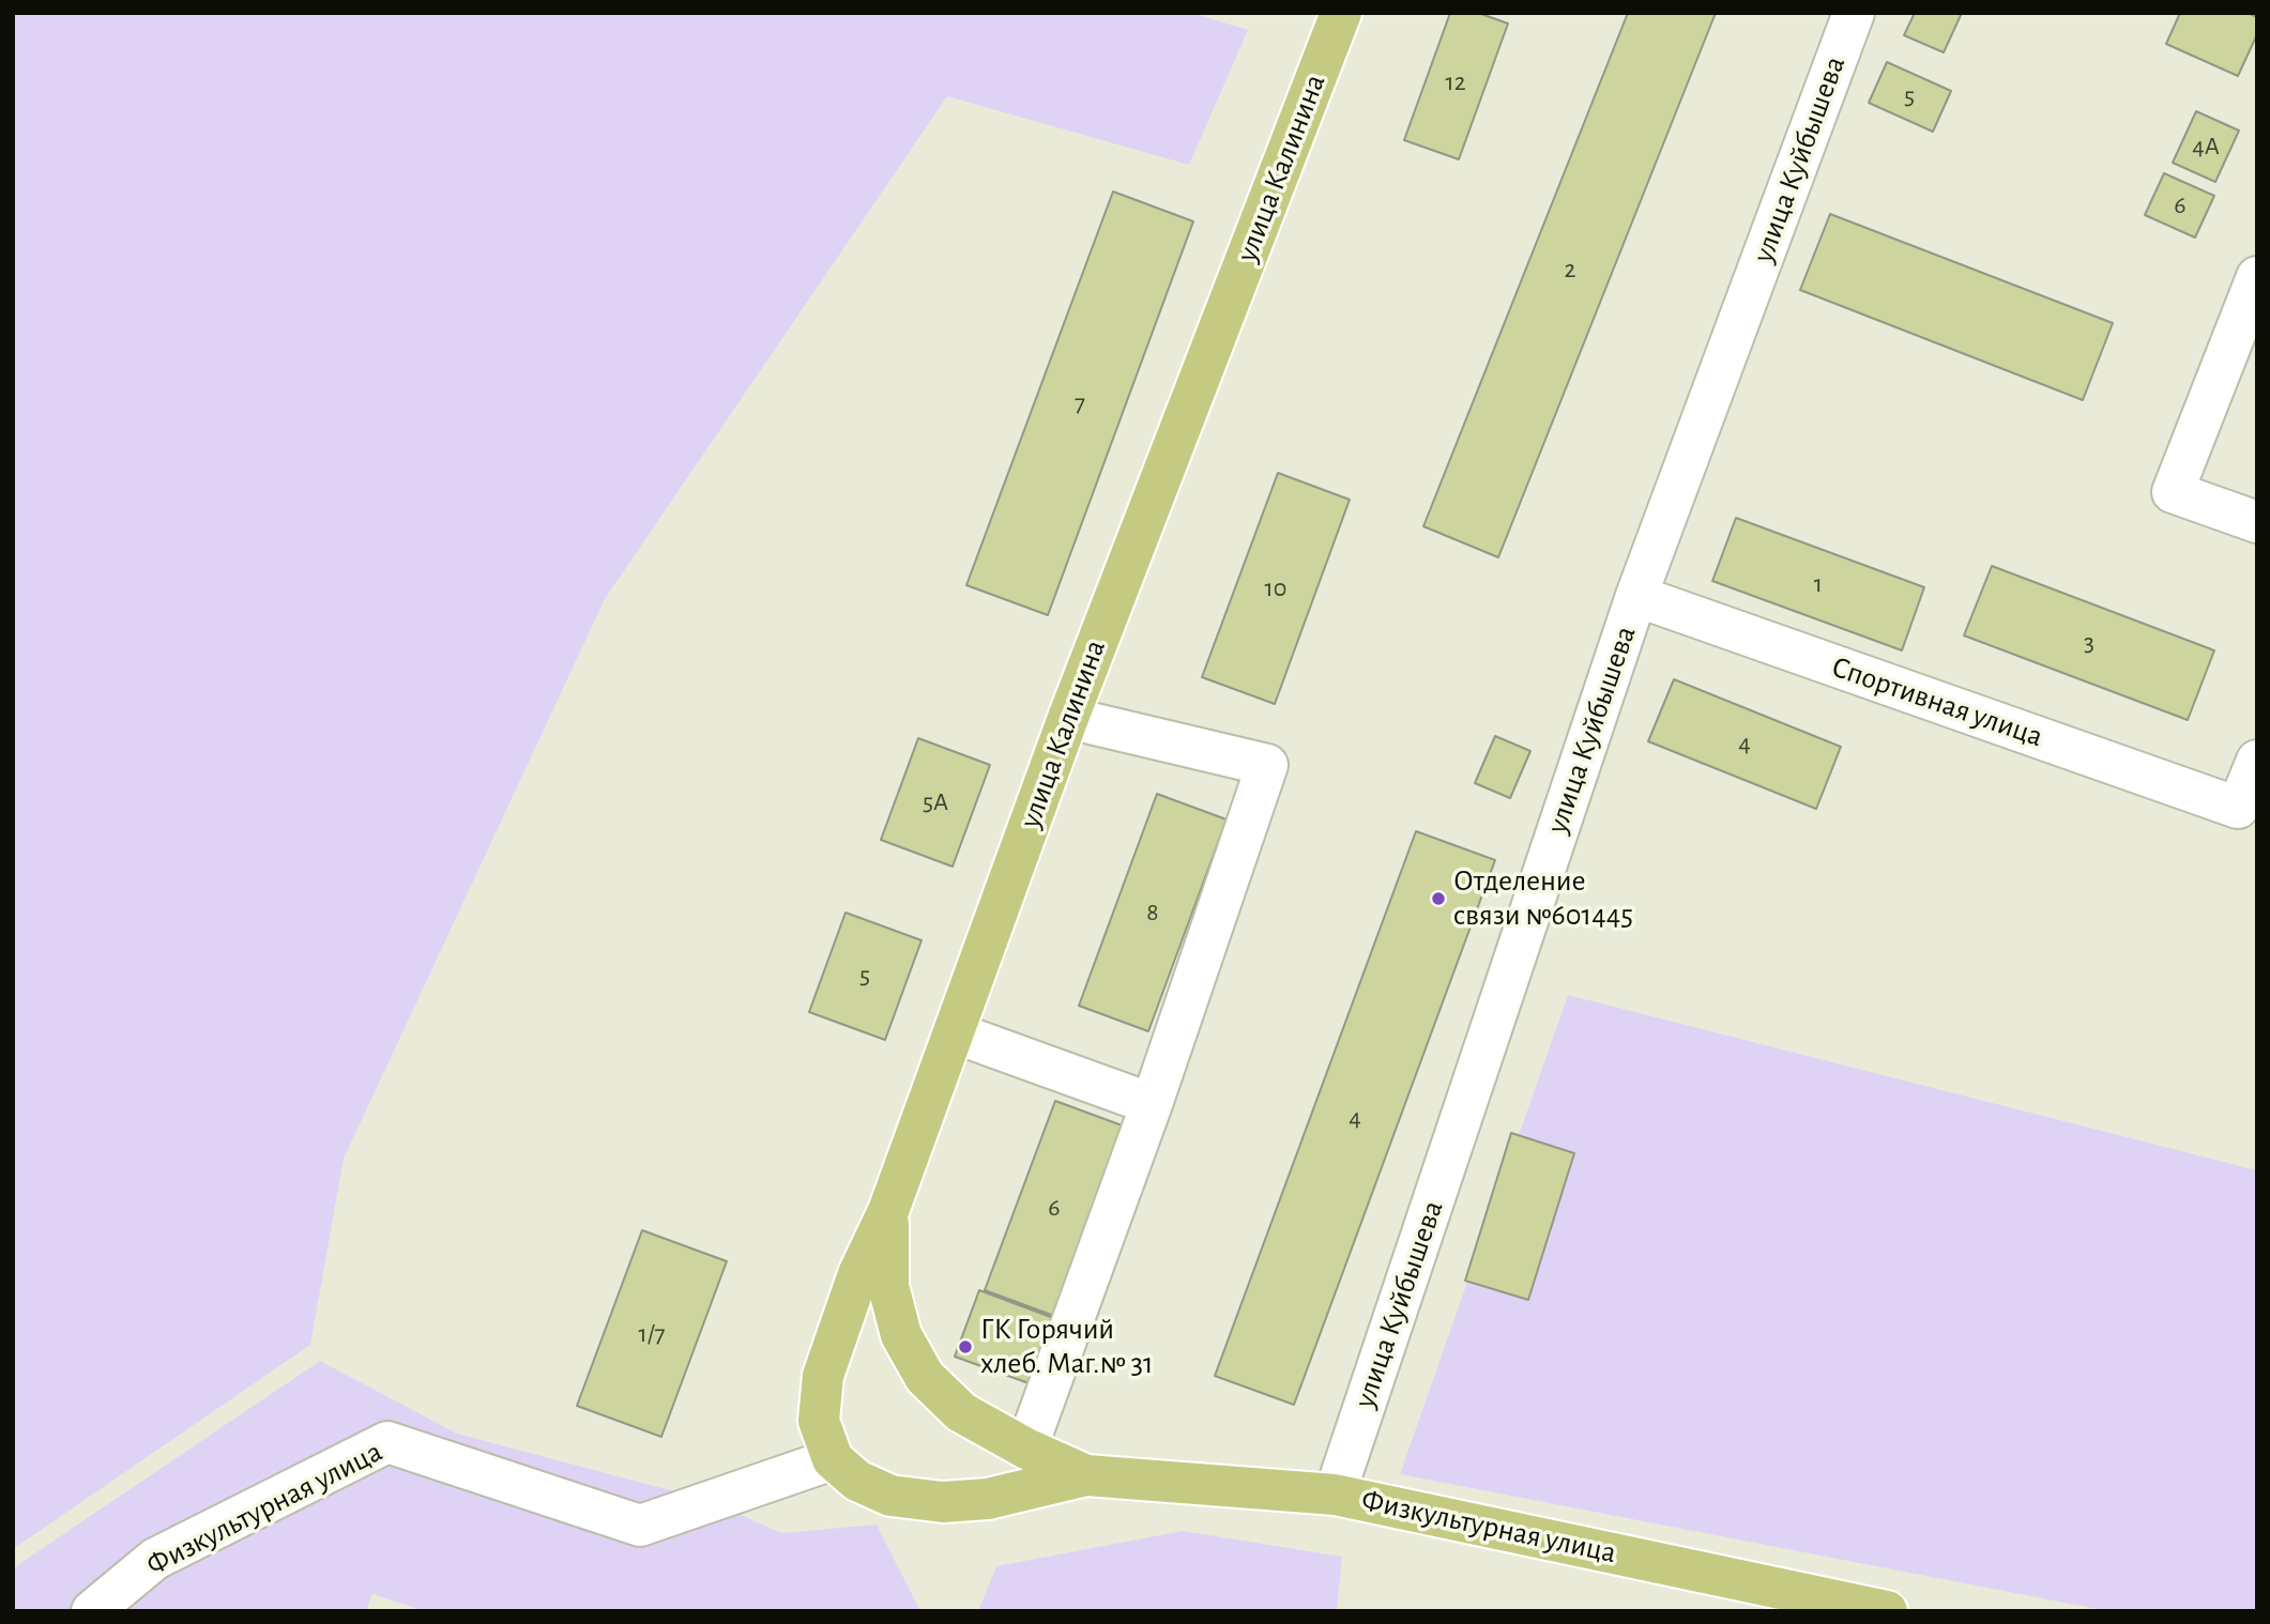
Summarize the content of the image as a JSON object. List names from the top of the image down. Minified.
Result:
{"streets":{"main road":["улица Калинина","Физкультурная улица"],"street":["улица Куйбышева","Спортивная улица"]},"crossings":[["улица Куйбышева","Спортивная улица"],["улица Куйбышева","Физкультурная улица"],["улица Калинина","Физкультурная улица"]],"places":["Отделение связи №601445","ГК Горячий хлеб. Маг.№ 31"],"house_numbers":["12","5","4А","6","2","7","1","10","3","4","5А","8","5","4","6","1/7"]}
